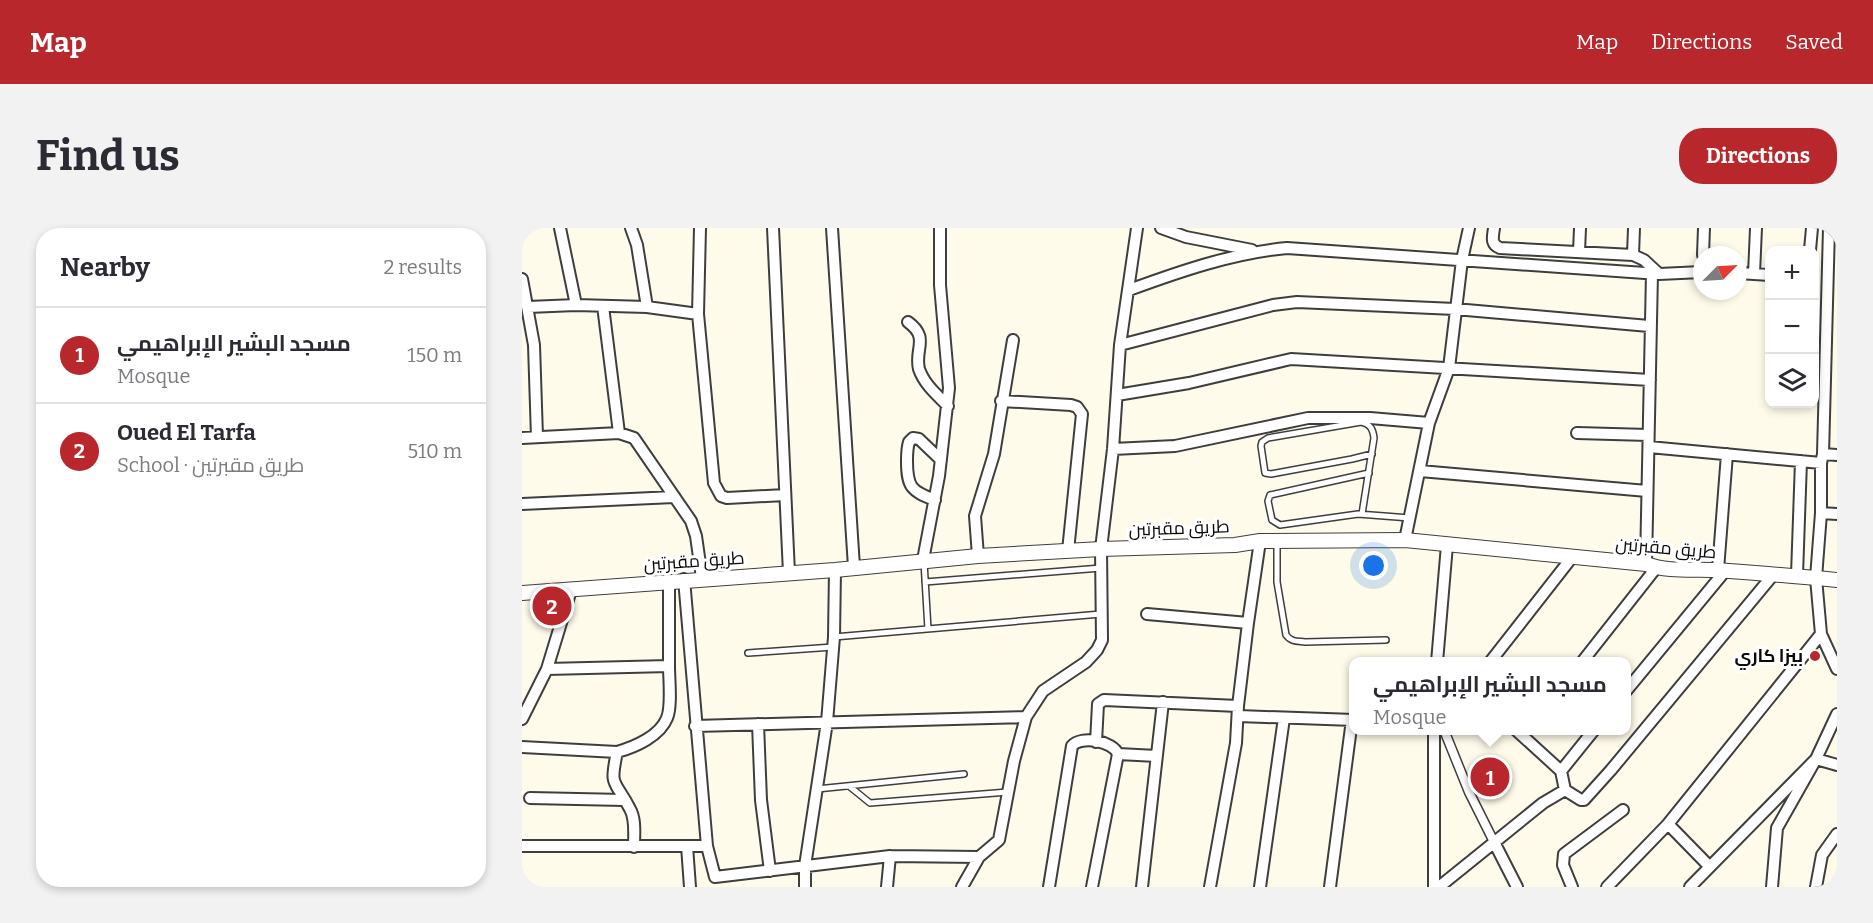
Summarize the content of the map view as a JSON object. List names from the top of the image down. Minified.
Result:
{"streets":{"street":["طريق مقبرتين"]},"places":["بيزا كاري"],"north":"top right","page":{"header":"Map","nav":["Map","Directions","Saved"],"buttons":"Directions","title":"Find us","heading":["Nearby","2 results"],"map_buttons":["+","−"],"list":[{"mark":"1","name":"مسجد البشير الإبراهيمي","note":"Mosque","value":"150 m"},{"mark":"2","name":"Oued El Tarfa","note":"School · طريق مقبرتين","value":"510 m"}],"pins":["2","1"],"popup":["مسجد البشير الإبراهيمي","Mosque"]}}
